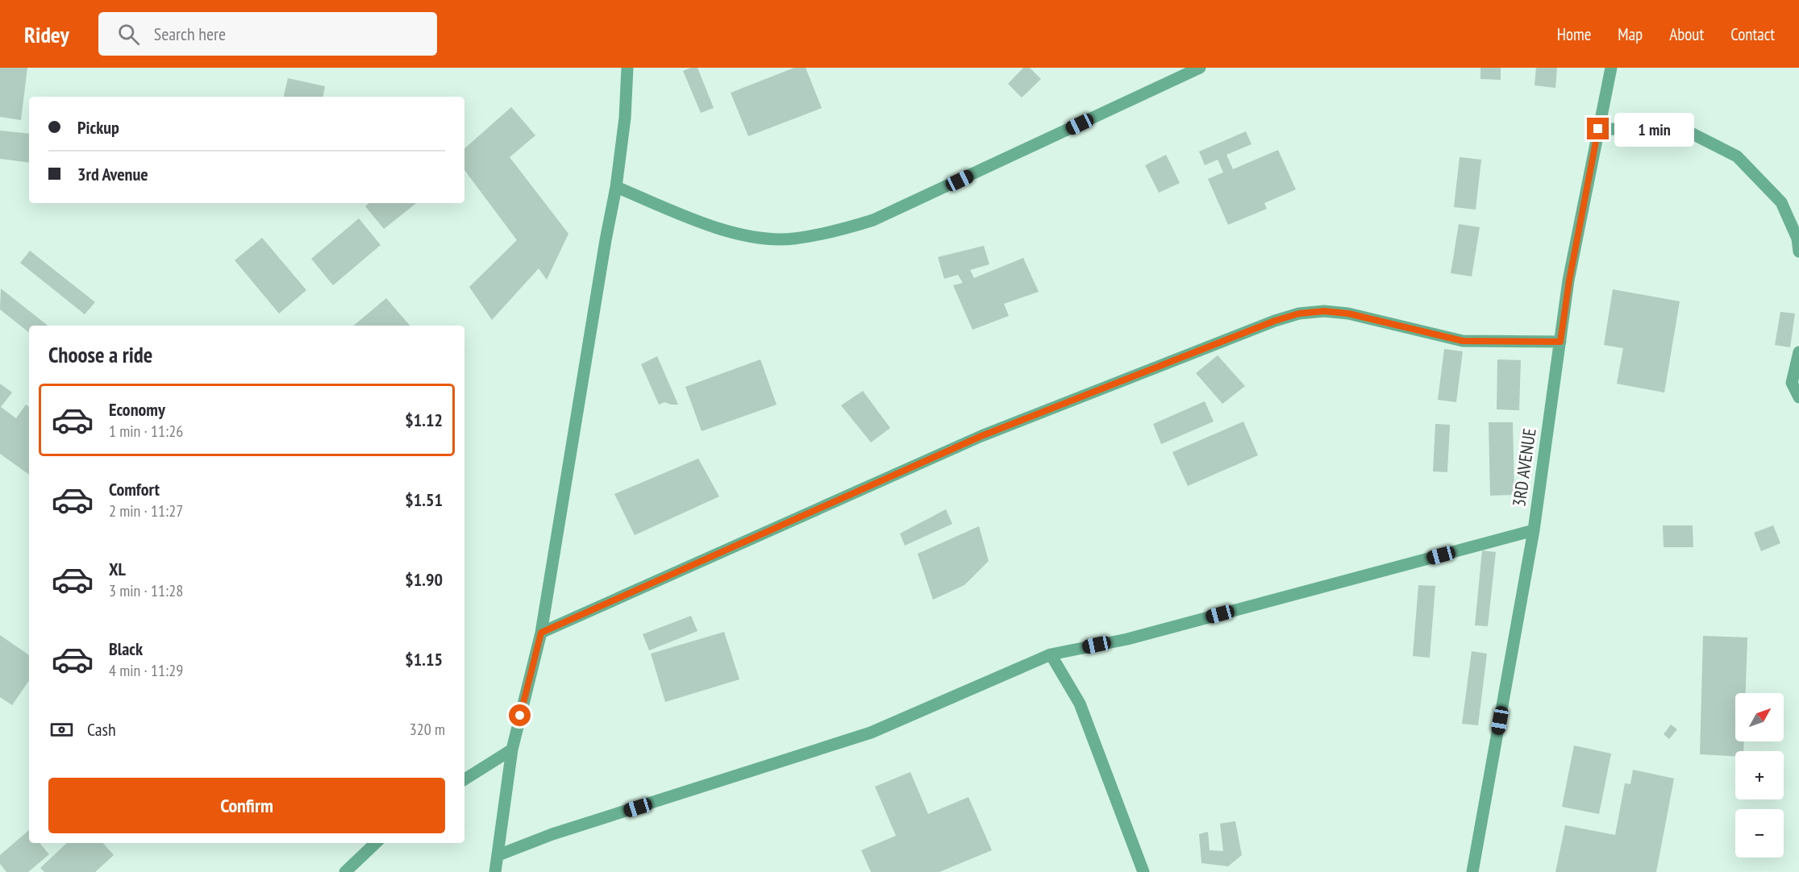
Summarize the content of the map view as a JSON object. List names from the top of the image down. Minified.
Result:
{"streets":{"street":["3RD AVENUE"]},"north":"top right","page":{"header":"Ridey","search":"Search here","nav":["Home","Map","About","Contact"],"banner":["Pickup","3rd Avenue"],"bubble":"1 min","heading":"Choose a ride","list":[{"name":"Economy","note":"1 min · 11:26","value":"$1.12"},{"name":"Comfort","note":"2 min · 11:27","value":"$1.51"},{"name":"XL","note":"3 min · 11:28","value":"$1.90"},{"name":"Black","note":"4 min · 11:29","value":"$1.15"}],"map_buttons":["+","−"],"pay":["Cash","320 m"],"buttons":"Confirm"}}
